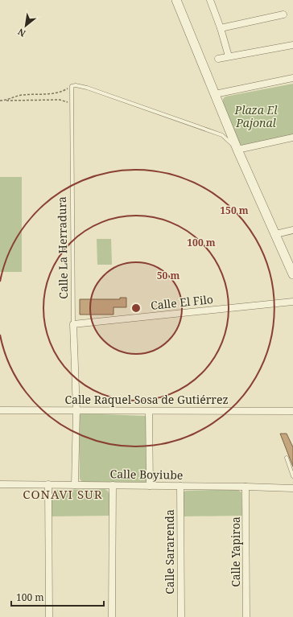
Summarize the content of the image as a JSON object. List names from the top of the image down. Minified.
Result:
{"streets":{"street":["Calle La Herradura","Calle El Filo","Calle Raquel Sosa de Gutiérrez","Calle Boyiube","Calle Sararenda","Calle Yapiroa"]},"crossings":[["Calle La Herradura","Calle El Filo"],["Calle La Herradura","Calle Raquel Sosa de Gutiérrez"],["Calle La Herradura","Calle Boyiube"],["Calle Boyiube","Calle Sararenda"],["Calle Boyiube","Calle Yapiroa"]],"districts":["CONAVI SUR"],"parks":["Plaza El Pajonal"],"scale_bar":"100 m","north":"bottom left","rings":["150 m","100 m","50 m"]}
